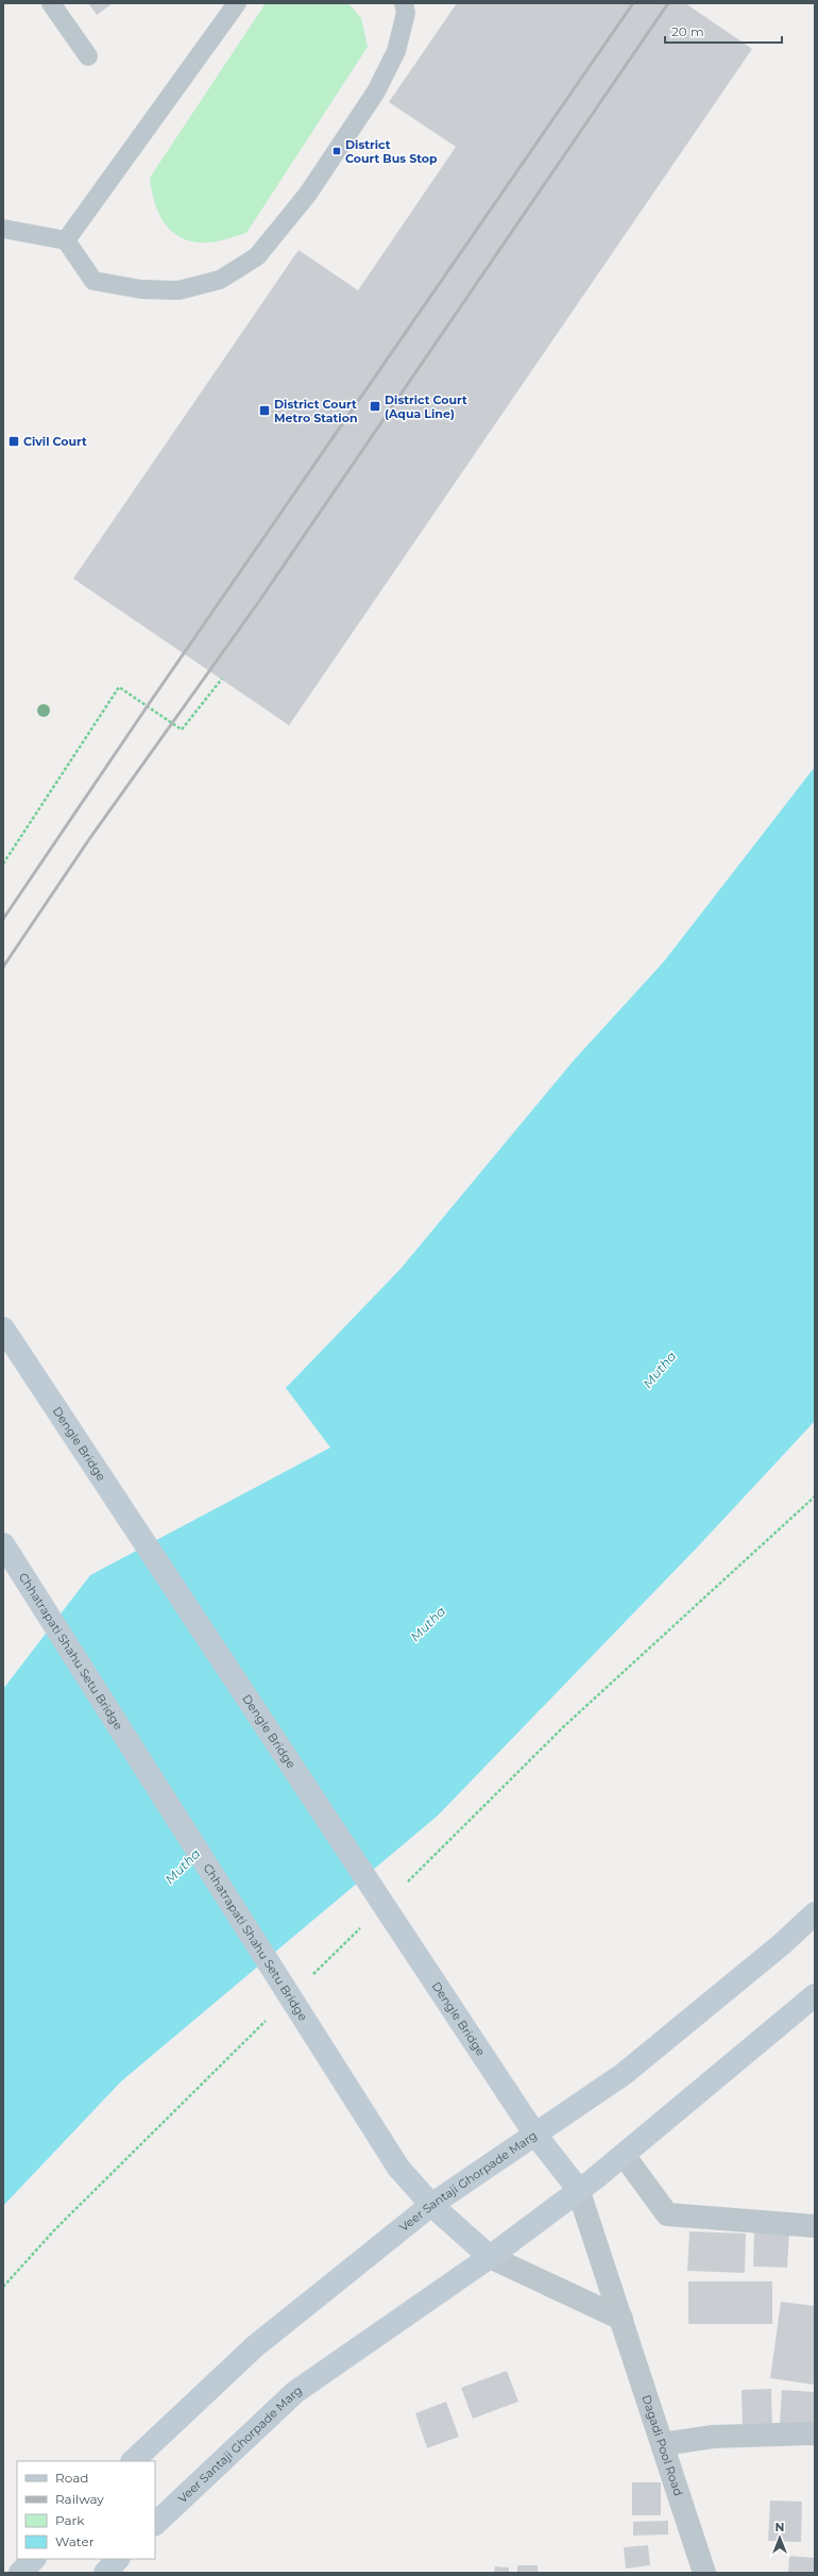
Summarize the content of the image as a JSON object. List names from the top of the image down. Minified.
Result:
{"streets":{"main road":["Dengle Bridge","Chhatrapati Shahu Setu Bridge","Veer Santaji Ghorpade Marg"],"street":["Dagadi Pool Road"]},"crossings":[["Dengle Bridge","Veer Santaji Ghorpade Marg"],["Dengle Bridge","Dagadi Pool Road"],["Chhatrapati Shahu Setu Bridge","Veer Santaji Ghorpade Marg"],["Veer Santaji Ghorpade Marg","Dagadi Pool Road"]],"water":["Mutha"],"places":{"transit":["District Court Bus Stop","District Court (Aqua Line)","District Court Metro Station","Civil Court"]},"legend":["Road","Railway","Park","Water"],"scale_bar":"20 m","north":"top"}
